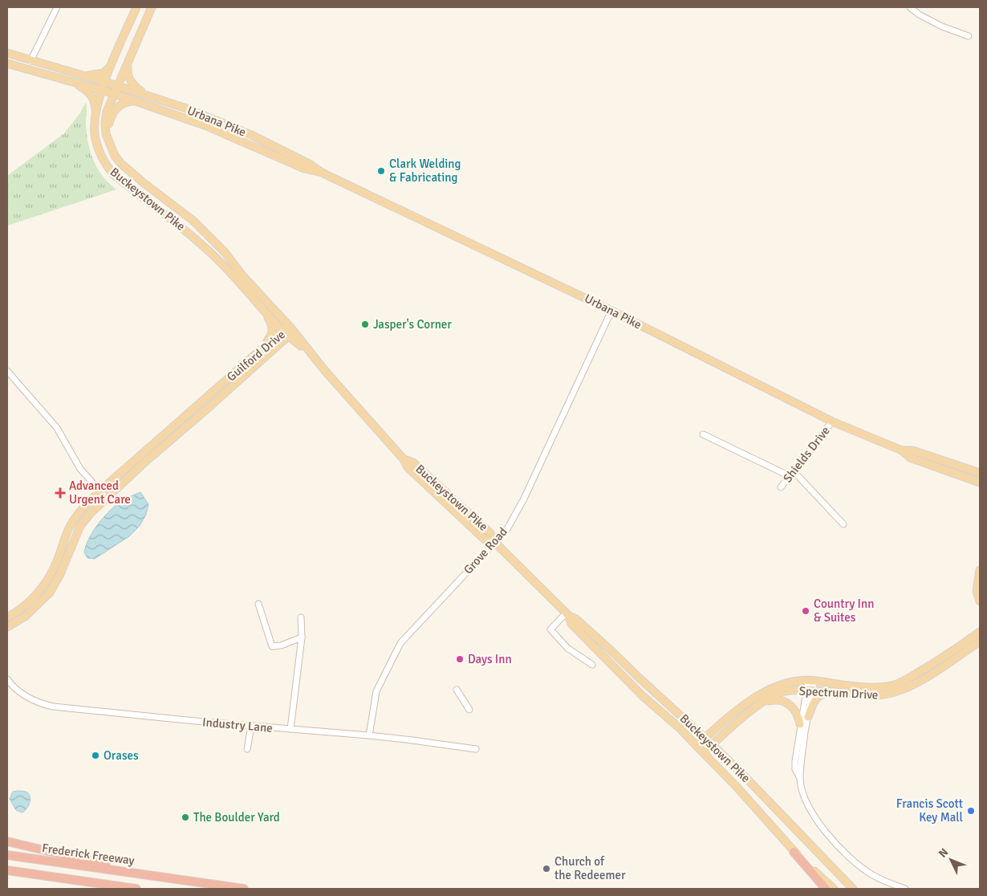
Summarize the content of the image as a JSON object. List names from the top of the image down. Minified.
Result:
{"streets":{"highway":["Frederick Freeway"],"main road":["Urbana Pike","Buckeystown Pike","Guilford Drive","Spectrum Drive"],"street":["Shields Drive","Grove Road","Industry Lane"]},"crossings":[["Urbana Pike","Buckeystown Pike"],["Urbana Pike","Shields Drive"],["Urbana Pike","Grove Road"],["Buckeystown Pike","Guilford Drive"],["Buckeystown Pike","Grove Road"],["Buckeystown Pike","Spectrum Drive"],["Grove Road","Industry Lane"]],"places":{"other":["Clark Welding & Fabricating","Jasper's Corner","Country Inn & Suites","Days Inn","Orases","Francis Scott Key Mall","The Boulder Yard","Church of the Redeemer"],"health":["Advanced Urgent Care"]},"north":"top left"}
